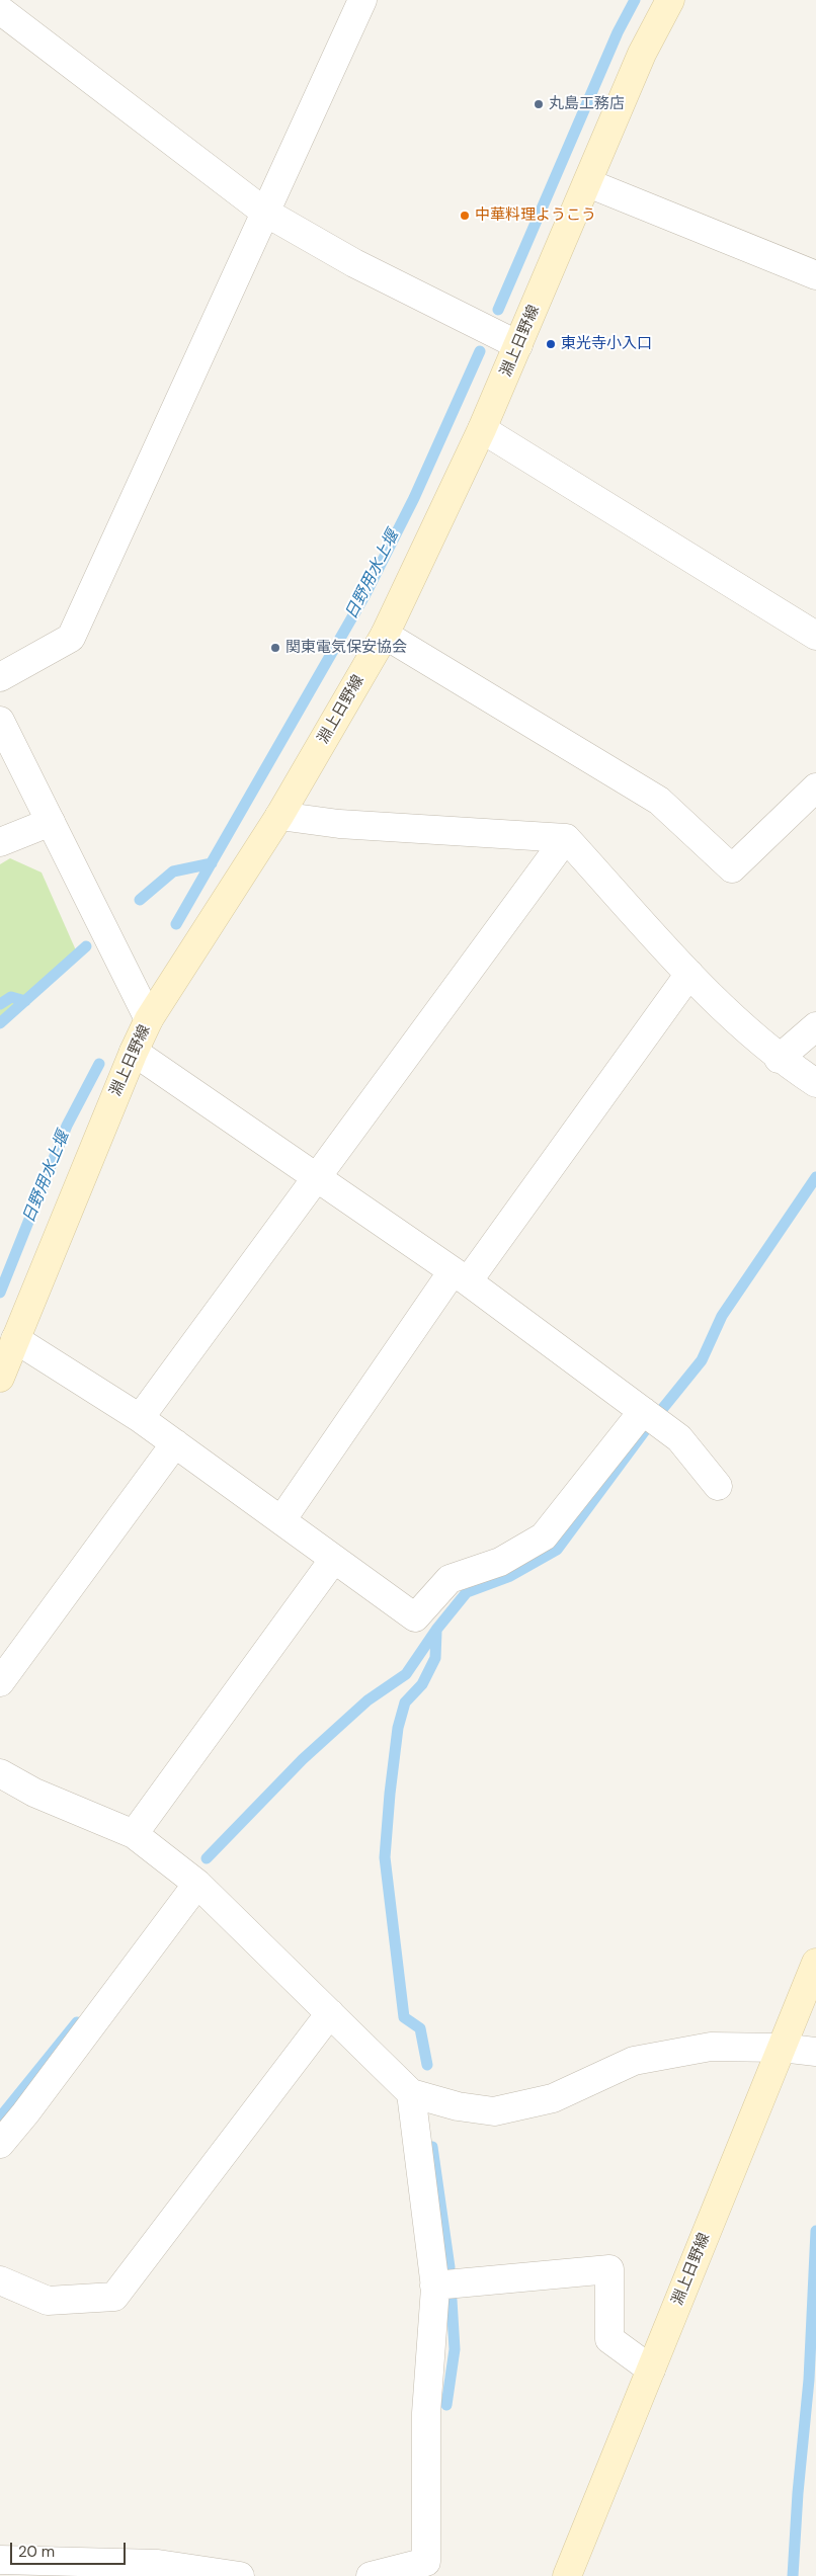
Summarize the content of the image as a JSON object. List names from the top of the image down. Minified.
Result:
{"streets":{"main road":["淵上日野線"]},"water":["日野用水上堰"],"places":["丸島工務店","中華料理ようこう","東光寺小入口","関東電気保安協会"],"scale_bar":"20 m"}
